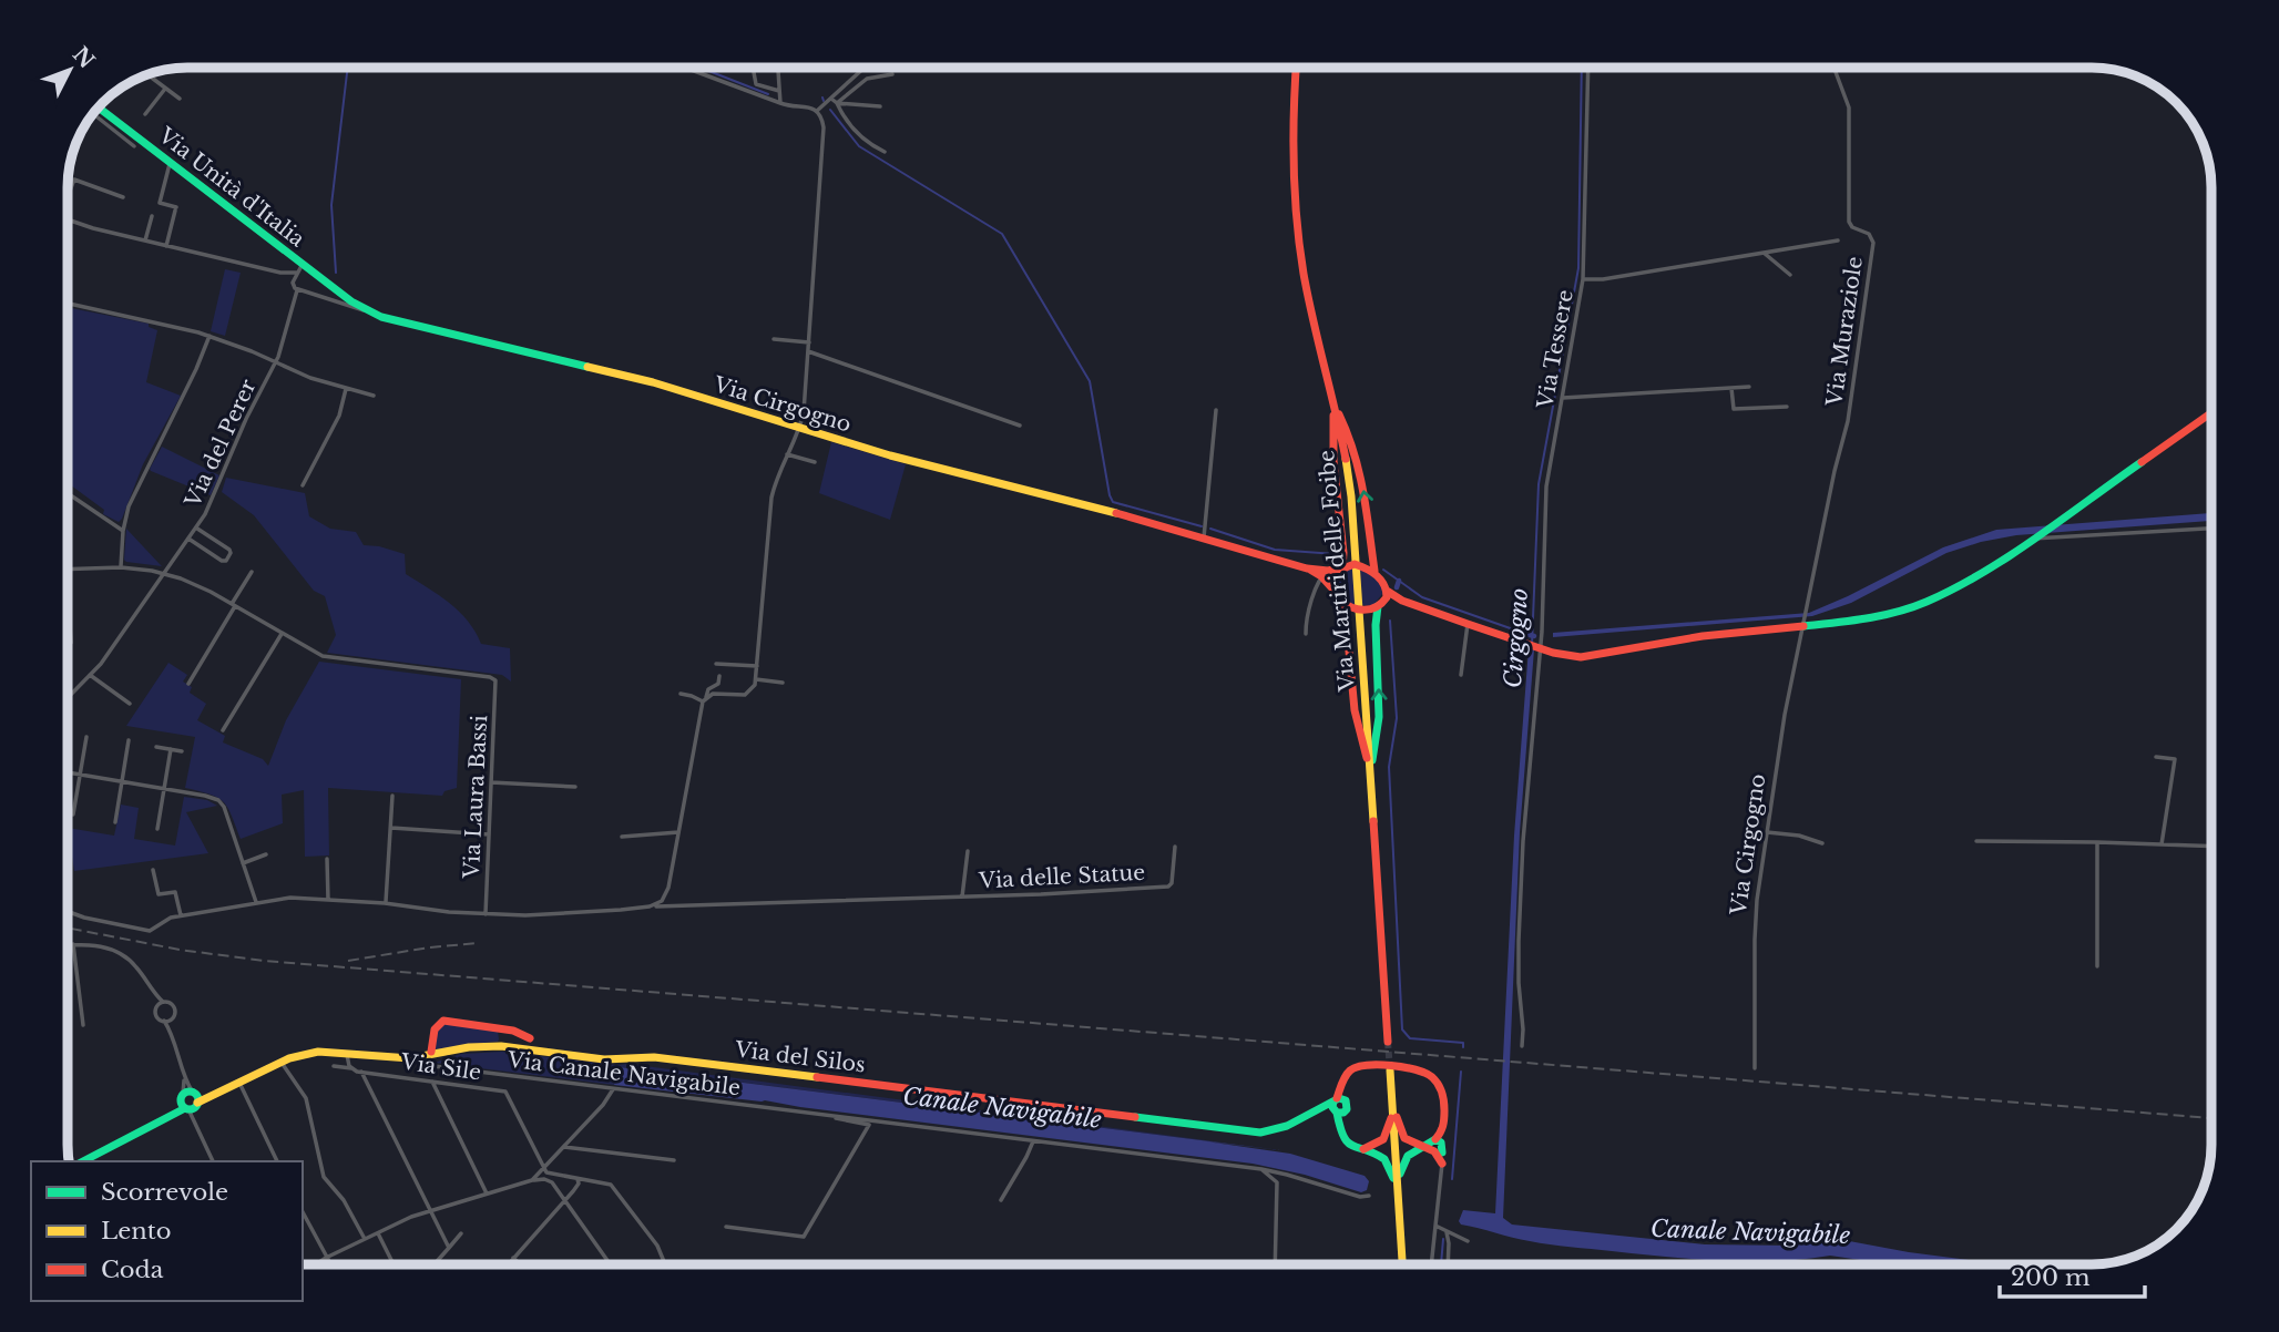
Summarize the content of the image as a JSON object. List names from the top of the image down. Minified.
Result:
{"streets":{"main road":["Via Unità d'Italia","Via Cirgogno","Via Martiri delle Foibe","Via del Silos"],"street":["Via Muraziole","Via Tessere","Via del Perer","Via Laura Bassi","Via delle Statue","Via Sile","Via Canale Navigabile"]},"crossings":[["Via Unità d'Italia","Via Cirgogno"],["Via Muraziole","Via Cirgogno"],["Via Laura Bassi","Via delle Statue"],["Via del Silos","Via Canale Navigabile"]],"water":["Cirgogno","Canale Navigabile"],"legend":["Scorrevole","Lento","Coda"],"scale_bar":"200 m","north":"top right"}
